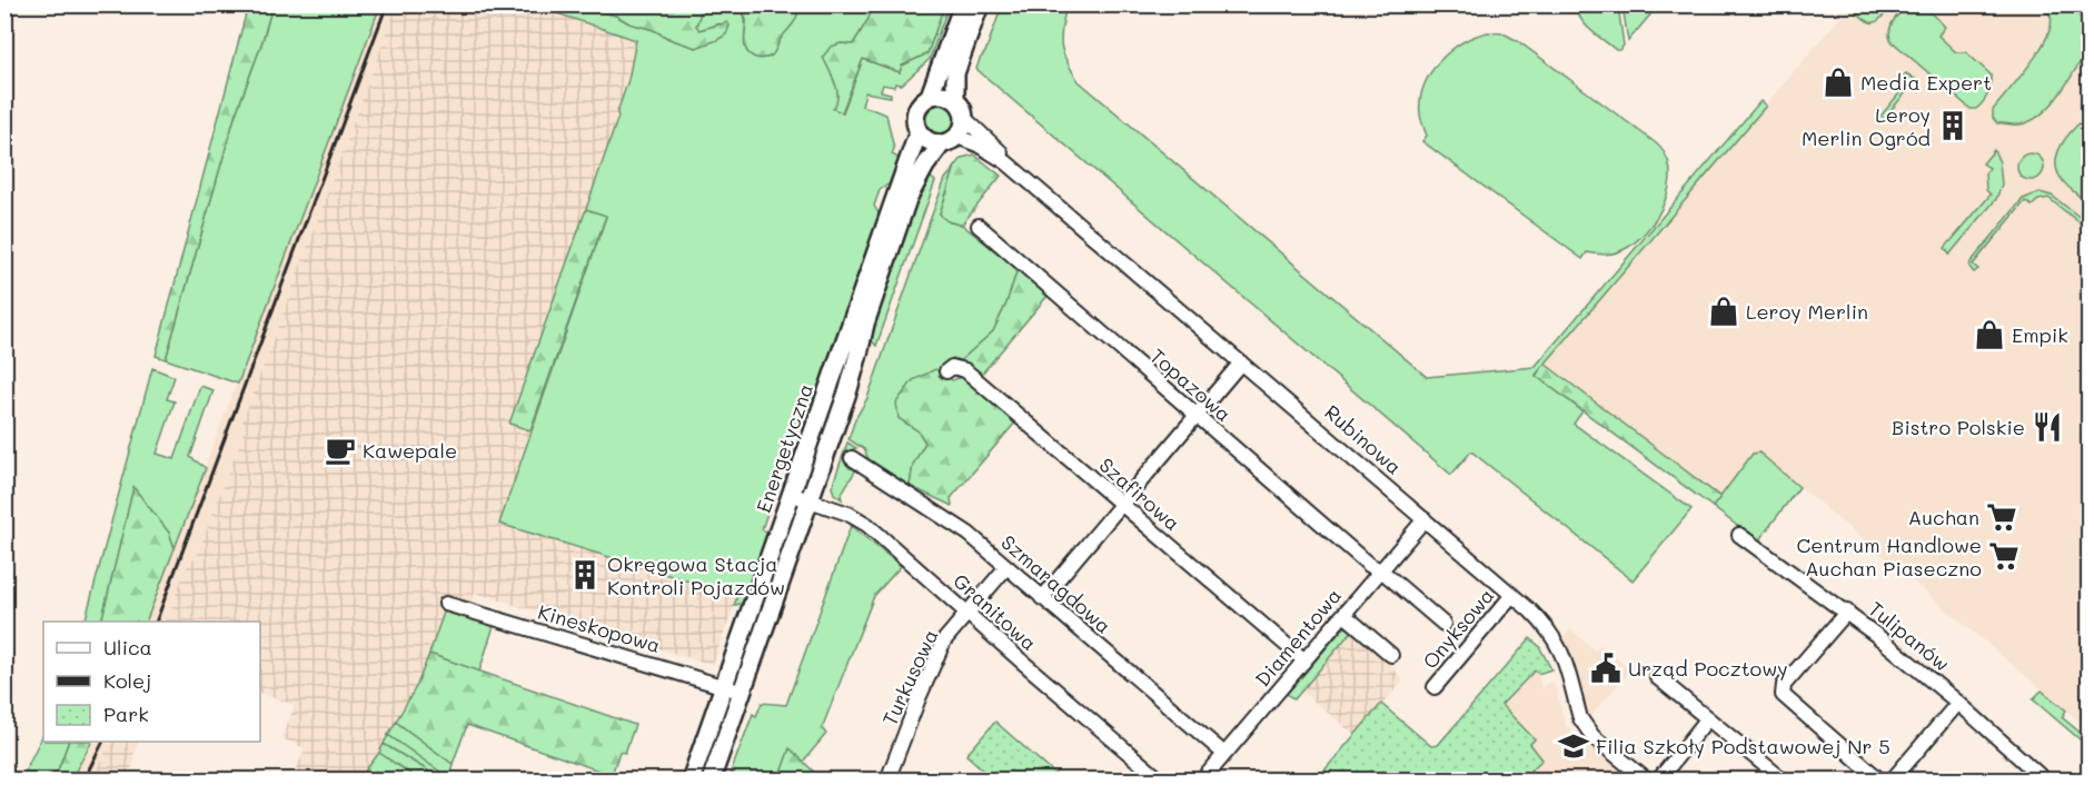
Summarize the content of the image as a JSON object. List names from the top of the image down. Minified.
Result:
{"streets":{"street":["Topazowa","Rubinowa","Energetyczna","Szafirowa","Szmaragdowa","Granitowa","Kineskopowa","Onyksowa","Tulipanów","Diamentowa","Turkusowa"]},"crossings":[["Topazowa","Diamentowa"],["Rubinowa","Energetyczna"],["Rubinowa","Onyksowa"],["Rubinowa","Diamentowa"],["Energetyczna","Granitowa"],["Energetyczna","Kineskopowa"],["Szafirowa","Diamentowa"],["Szmaragdowa","Diamentowa"],["Szmaragdowa","Turkusowa"],["Granitowa","Turkusowa"]],"places":{"shop":["Media Expert","Leroy Merlin","Empik"],"building":["Leroy Merlin Ogród","Okręgowa Stacja Kontroli Pojazdów"],"restaurant":["Bistro Polskie"],"cafe":["Kawepale"],"supermarket":["Auchan","Centrum Handlowe Auchan Piaseczno"],"public building":["Urząd Pocztowy"],"school or university":["Filia Szkoły Podstawowej Nr 5"]},"legend":["Ulica","Kolej","Park"]}
